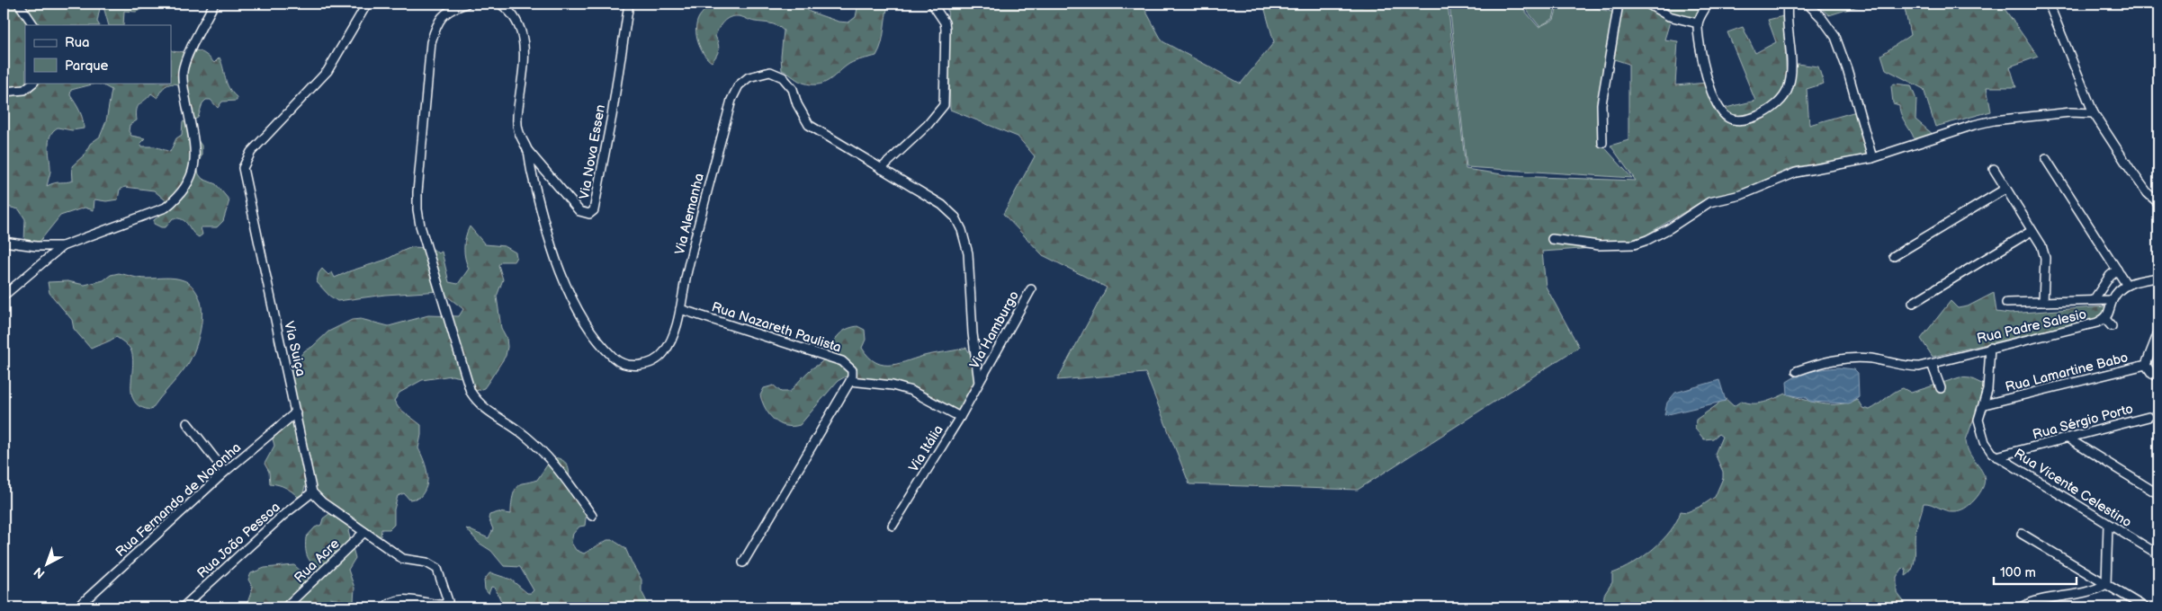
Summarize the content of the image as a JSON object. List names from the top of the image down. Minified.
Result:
{"streets":{"street":["Via Nova Essen","Via Alemanha","Rua Padre Salesio","Rua Nazareth Paulista","Via Hamburgo","Via Suiça","Rua Lamartine Babo","Rua Sérgio Porto","Via Itália","Rua Vicente Celestino","Rua Fernando de Noronha","Rua João Pessoa","Rua Acre"]},"crossings":[["Via Nova Essen","Via Alemanha"],["Via Alemanha","Rua Nazareth Paulista"],["Via Alemanha","Via Hamburgo"],["Via Alemanha","Via Itália"],["Via Hamburgo","Via Itália"],["Via Suiça","Rua Fernando de Noronha"],["Via Suiça","Rua João Pessoa"],["Rua Sérgio Porto","Rua Vicente Celestino"]],"legend":["Rua","Parque"],"scale_bar":"100 m","north":"bottom left"}
